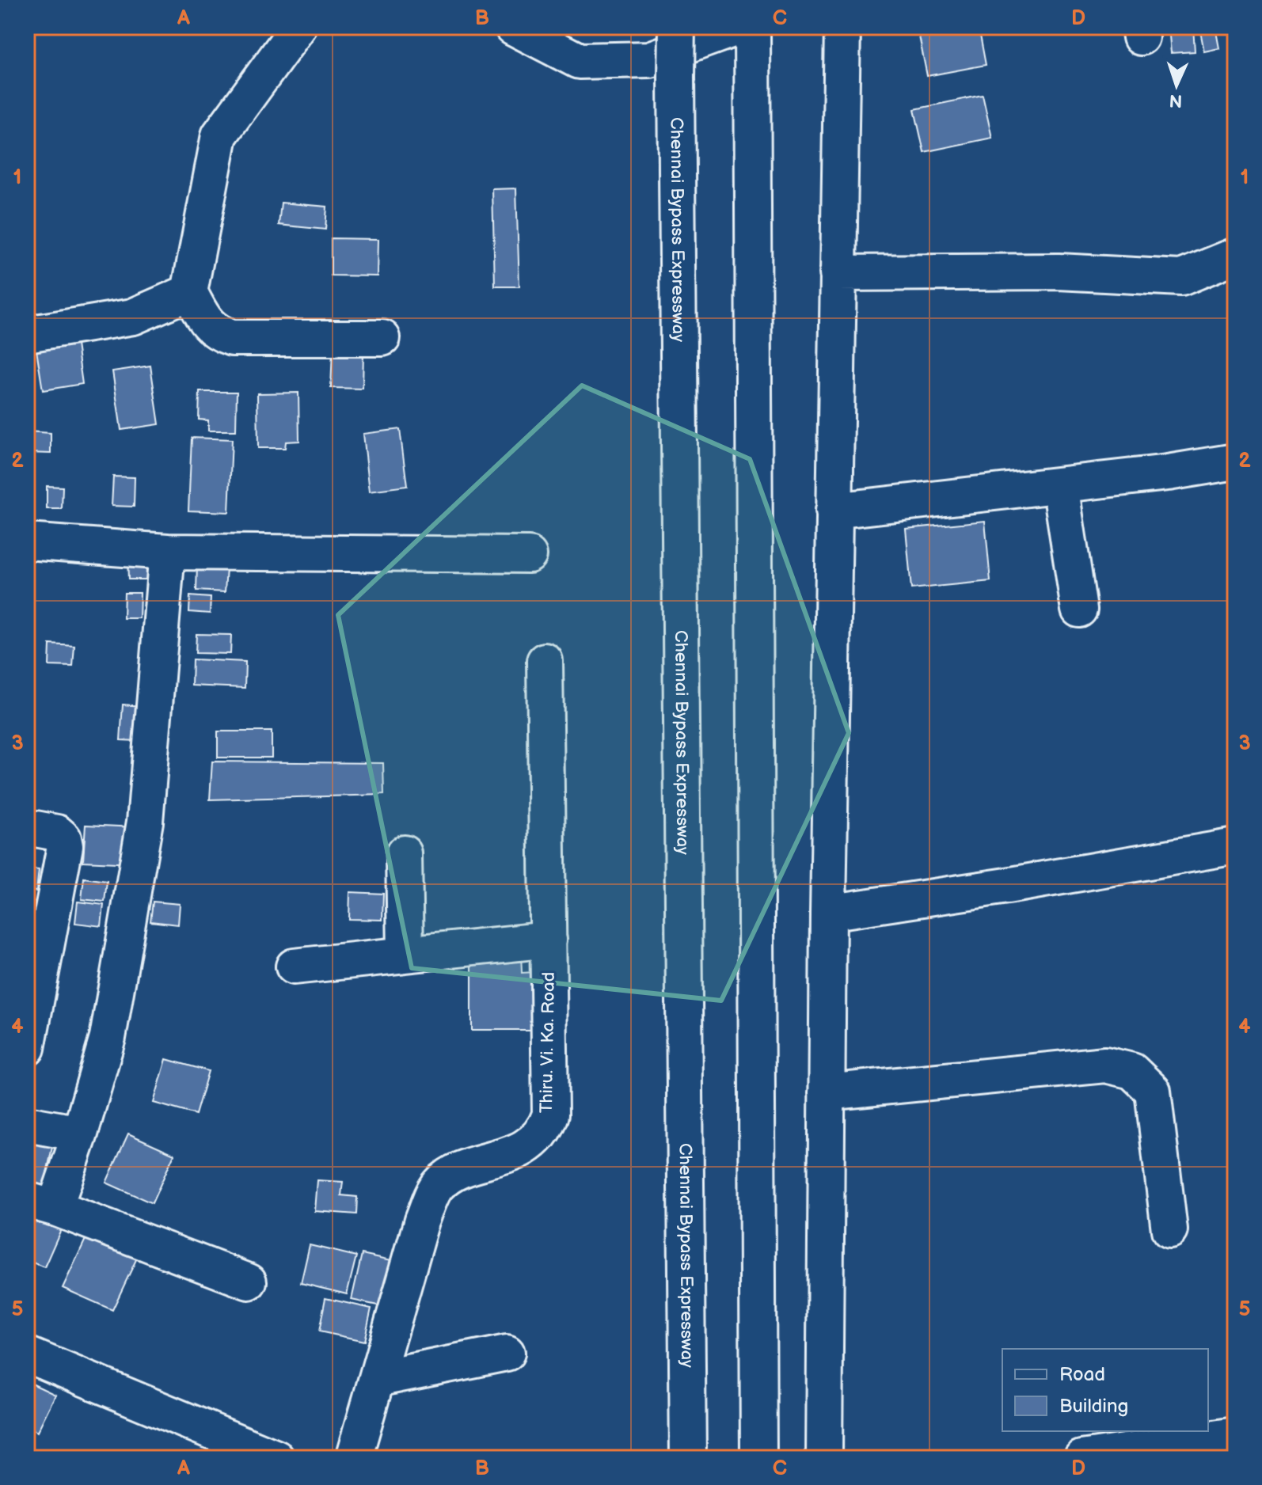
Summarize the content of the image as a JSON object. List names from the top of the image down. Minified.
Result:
{"streets":{"main road":["Chennai Bypass Expressway","Thiru. Vi. Ka. Road"]},"legend":["Road","Building"],"north":"bottom","grid":{"columns":["A","B","C","D"],"rows":["1","2","3","4","5"]}}
